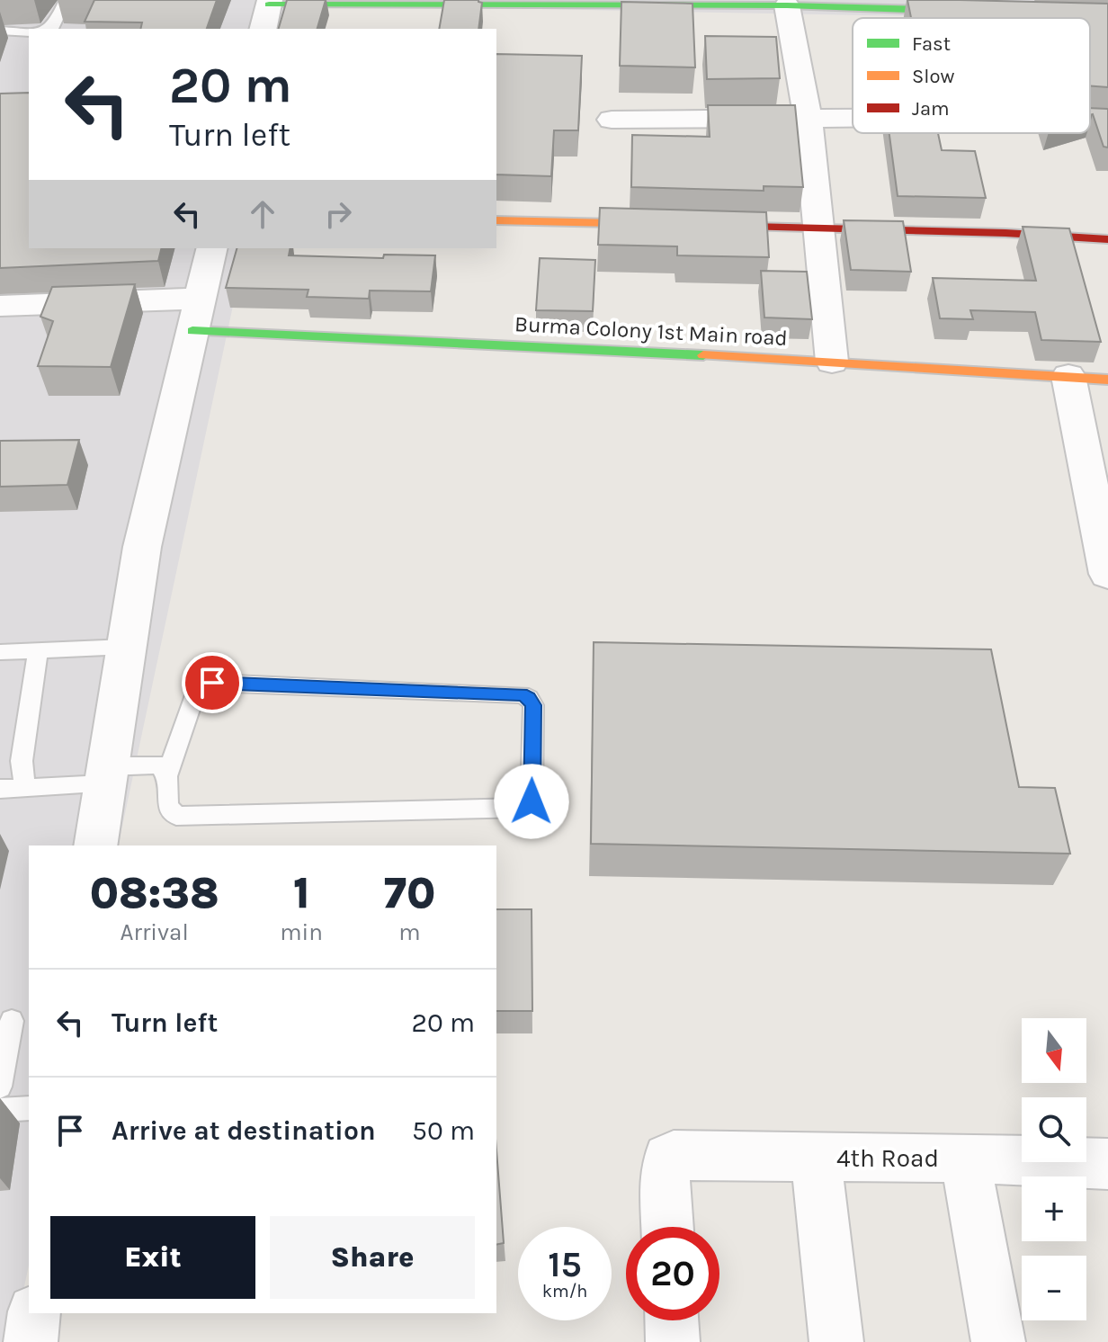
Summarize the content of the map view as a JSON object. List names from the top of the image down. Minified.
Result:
{"streets":{"street":["Burma Colony 1st Main road","4th Road"]},"legend":["Fast","Slow","Jam"],"north":"bottom","page":{"turn":["20 m","Turn left"],"eta":["08:38","Arrival","1","min","70","m"],"list":[{"name":"Turn left","value":"20 m"},{"name":"Arrive at destination","value":"50 m"}],"map_buttons":["+","−"],"buttons":["Exit","Share"],"speed":"15 km/h","limit":"20"}}
